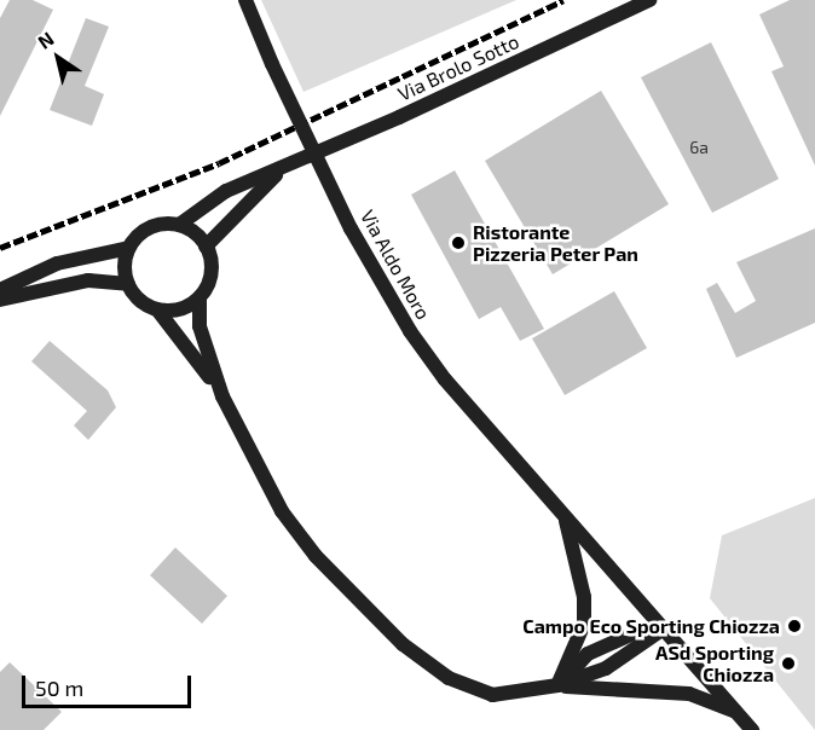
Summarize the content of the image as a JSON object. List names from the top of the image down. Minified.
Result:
{"streets":{"main road":["Via Brolo Sotto","Via Aldo Moro"]},"crossings":[["Via Brolo Sotto","Via Aldo Moro"]],"places":["Ristorante Pizzeria Peter Pan","Campo Eco Sporting Chiozza","ASd Sporting Chiozza"],"house_numbers":["6a"],"scale_bar":"50 m","north":"top left"}
